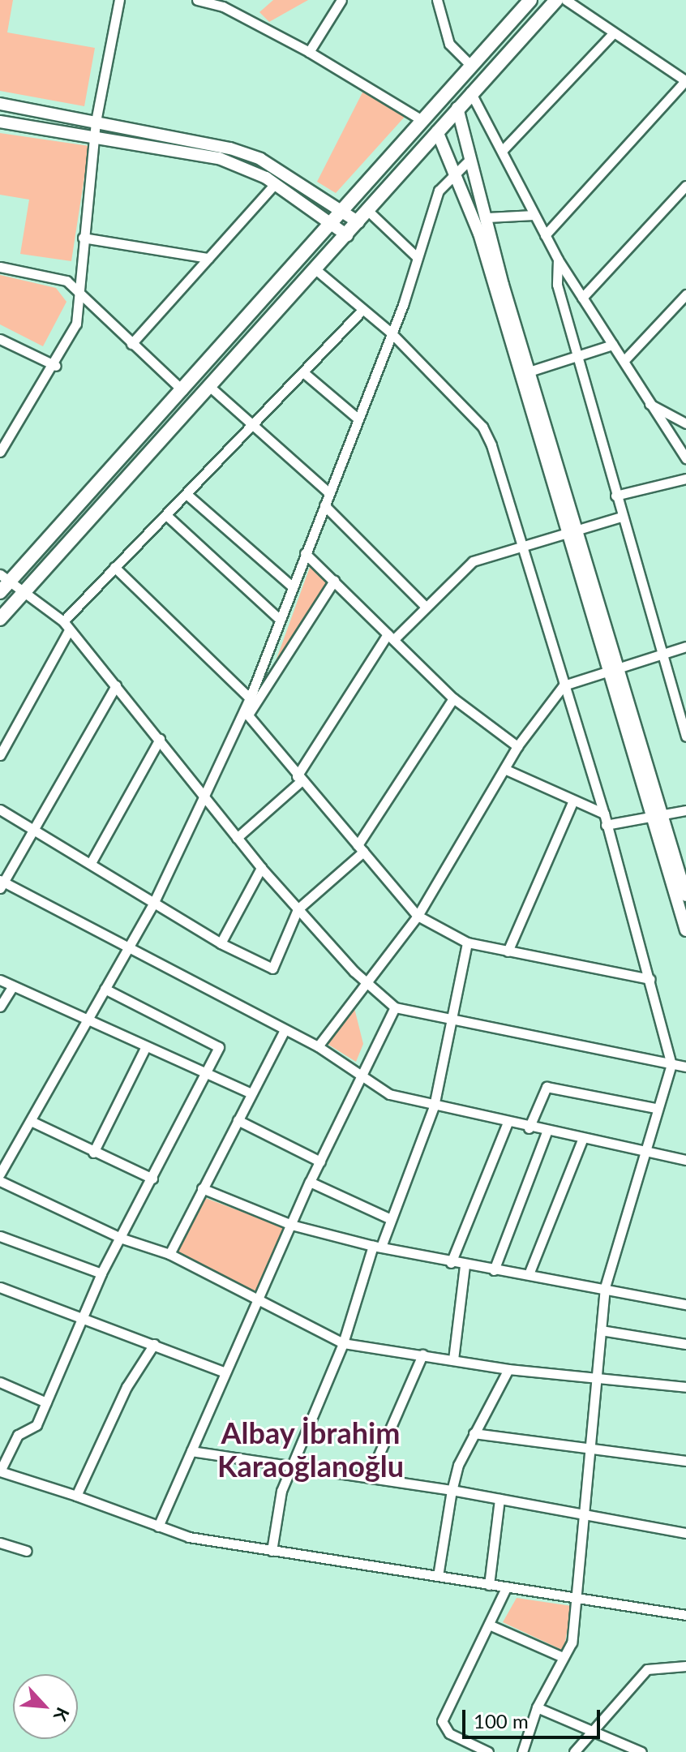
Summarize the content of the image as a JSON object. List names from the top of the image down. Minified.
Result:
{"districts":["Albay İbrahim Karaoğlanoğlu"],"scale_bar":"100 m","north":"bottom right"}
